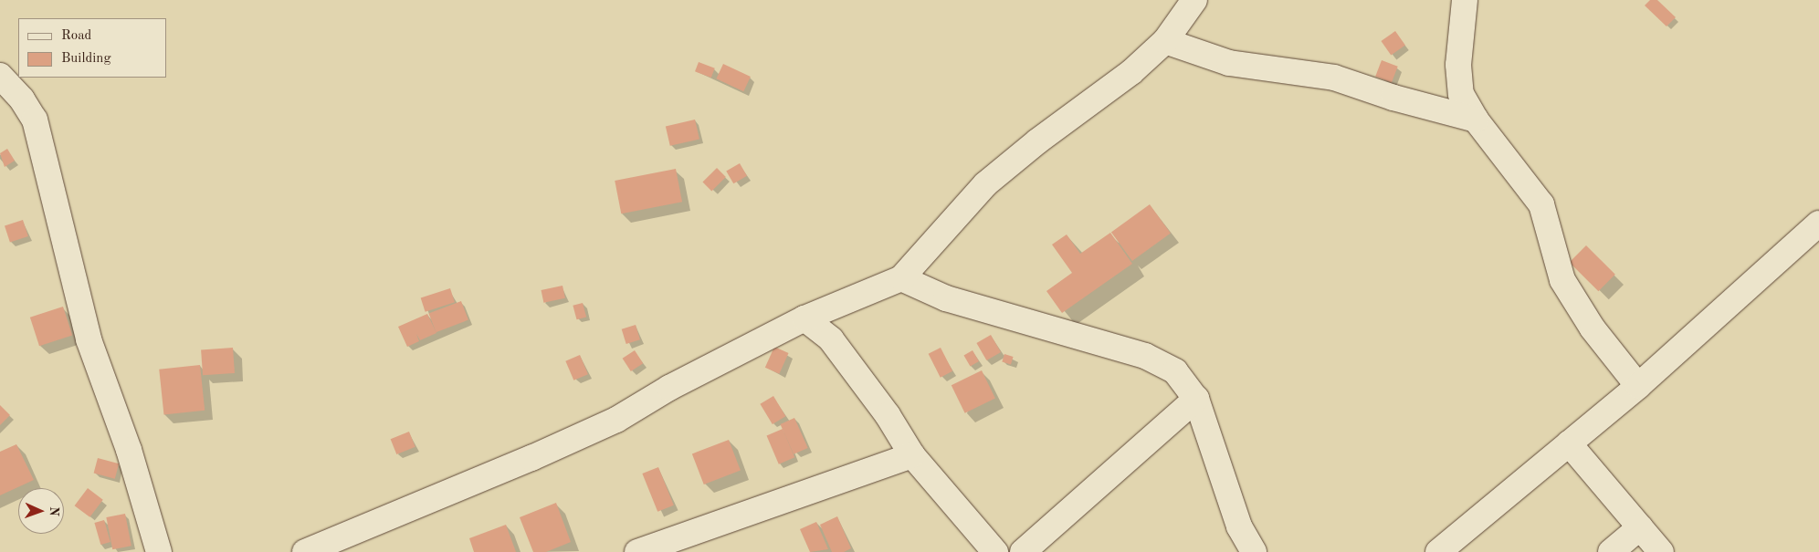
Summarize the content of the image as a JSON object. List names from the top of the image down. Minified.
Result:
{"legend":["Road","Building"],"north":"right"}
